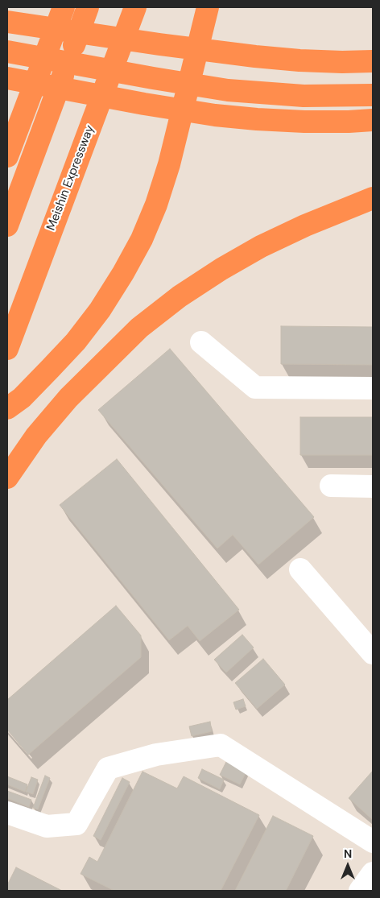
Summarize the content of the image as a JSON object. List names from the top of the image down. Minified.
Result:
{"streets":{"highway":["Meishin Expressway"]},"north":"top"}
